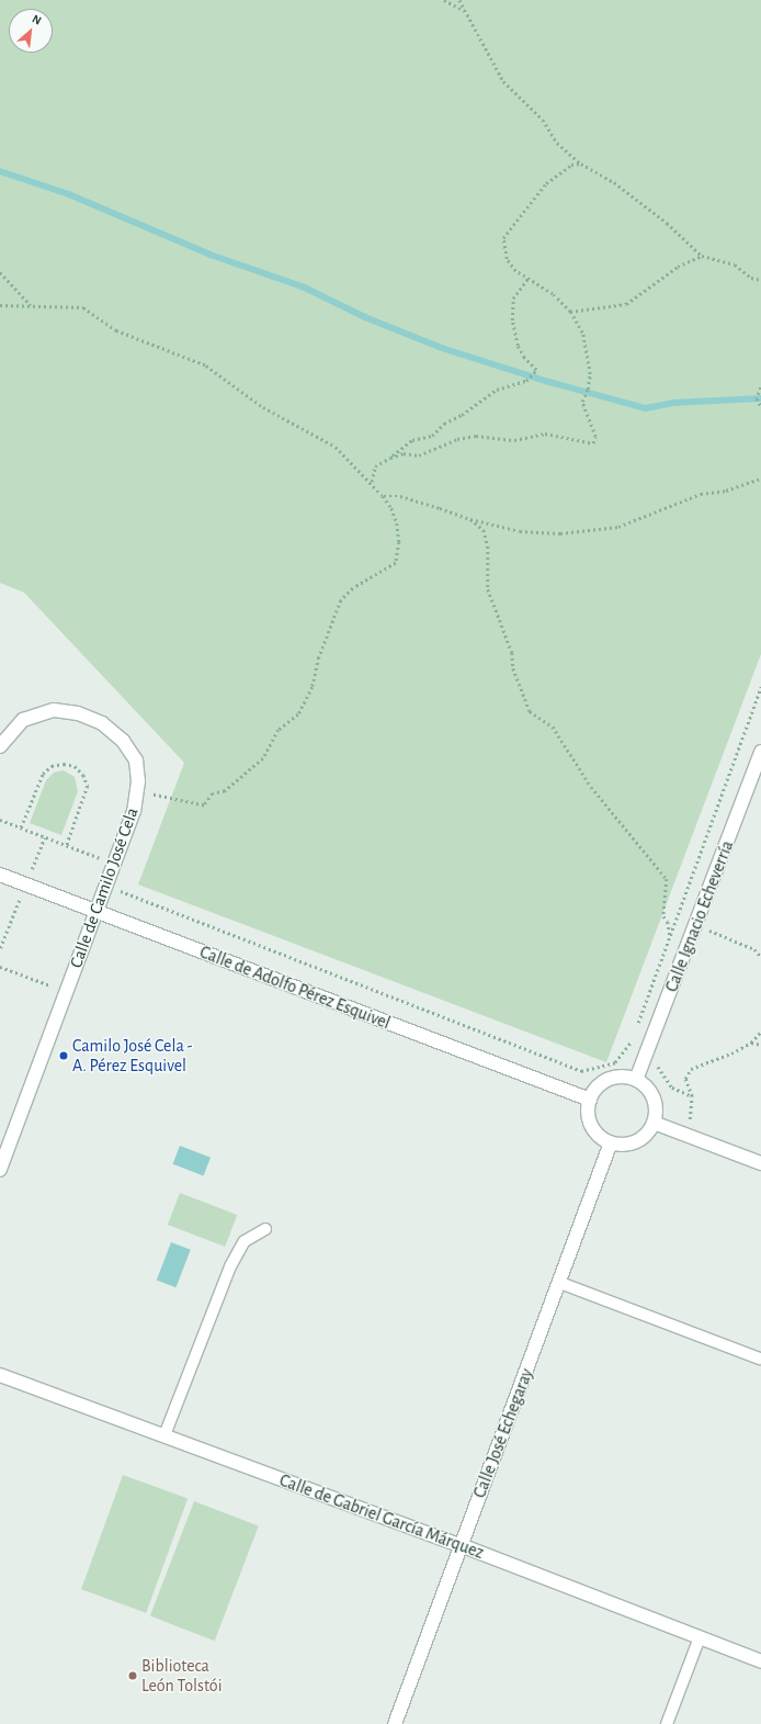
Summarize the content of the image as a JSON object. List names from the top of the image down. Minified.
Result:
{"streets":{"street":["Calle de Camilo José Cela","Calle Ignacio Echeverría","Calle de Adolfo Pérez Esquivel","Calle José Echegaray","Calle de Gabriel García Márquez"]},"crossings":[["Calle de Camilo José Cela","Calle de Adolfo Pérez Esquivel"],["Calle Ignacio Echeverría","Calle de Adolfo Pérez Esquivel"],["Calle Ignacio Echeverría","Calle José Echegaray"],["Calle de Adolfo Pérez Esquivel","Calle José Echegaray"],["Calle José Echegaray","Calle de Gabriel García Márquez"]],"places":["Camilo José Cela - A. Pérez Esquivel","Biblioteca León Tolstói"],"north":"top right"}
